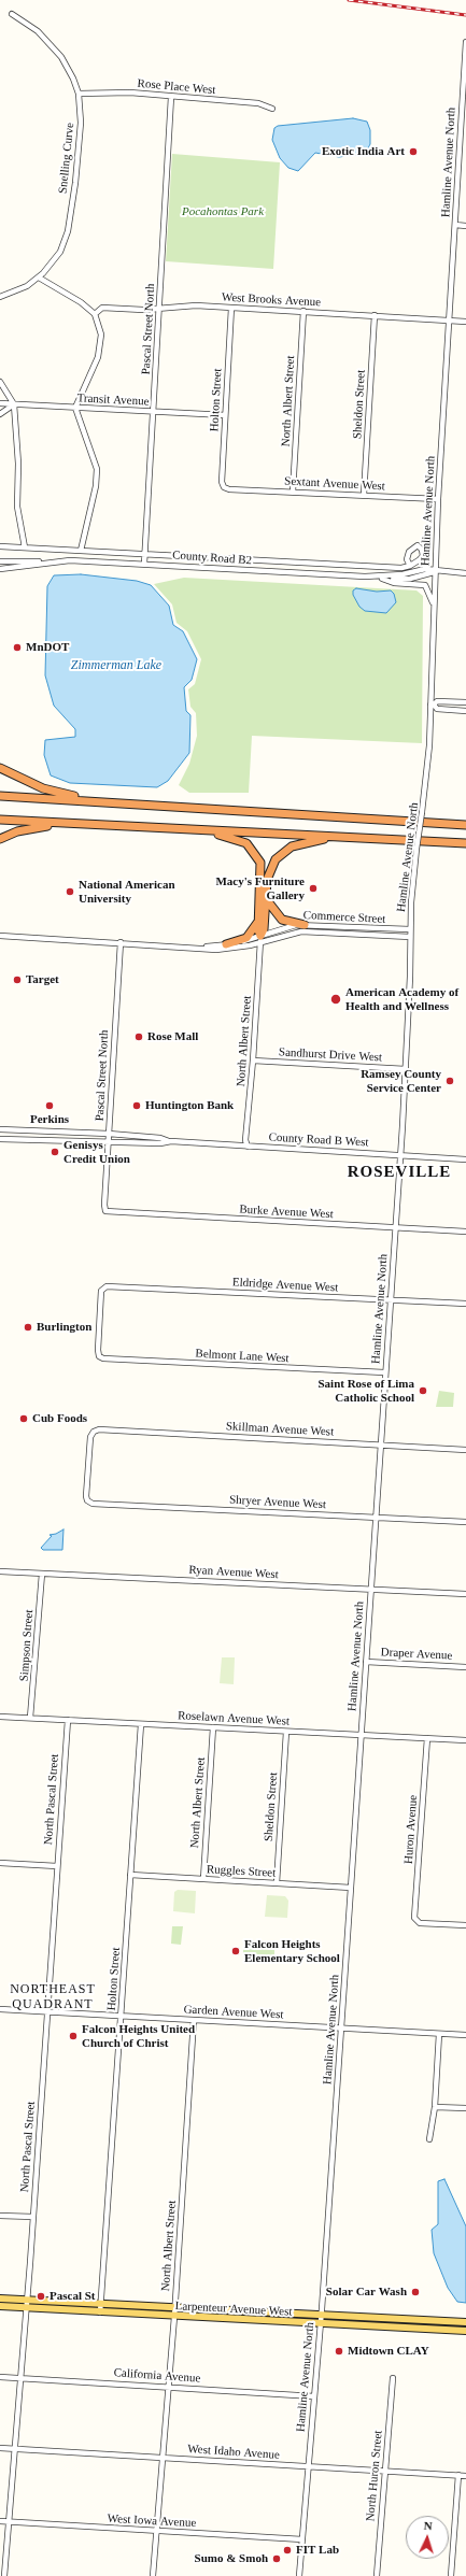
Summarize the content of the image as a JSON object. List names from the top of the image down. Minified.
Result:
{"streets":{"main road":["Larpenteur Avenue West"],"street":["Rose Place West","Snelling Curve","Hamline Avenue North","West Brooks Avenue","Pascal Street North","Transit Avenue","Holton Street","North Albert Street","Sheldon Street","Sextant Avenue West","County Road B2","Commerce Street","Sandhurst Drive West","County Road B West","Burke Avenue West","Eldridge Avenue West","Belmont Lane West","Skillman Avenue West","Shryer Avenue West","Ryan Avenue West","Simpson Street","Draper Avenue","Roselawn Avenue West","North Pascal Street","Huron Avenue","Ruggles Street","Garden Avenue West","California Avenue","West Idaho Avenue","North Huron Street","West Iowa Avenue"]},"crossings":[["Rose Place West","Snelling Curve"],["Rose Place West","Pascal Street North"],["Hamline Avenue North","West Brooks Avenue"],["Hamline Avenue North","Sextant Avenue West"],["Hamline Avenue North","County Road B2"],["Hamline Avenue North","Commerce Street"],["Hamline Avenue North","Sandhurst Drive West"],["Hamline Avenue North","County Road B West"],["Hamline Avenue North","Burke Avenue West"],["Hamline Avenue North","Eldridge Avenue West"],["Hamline Avenue North","Belmont Lane West"],["Hamline Avenue North","Skillman Avenue West"],["Hamline Avenue North","Shryer Avenue West"],["Hamline Avenue North","Ryan Avenue West"],["Hamline Avenue North","Draper Avenue"],["Hamline Avenue North","Roselawn Avenue West"],["Hamline Avenue North","Ruggles Street"],["Hamline Avenue North","Garden Avenue West"],["Hamline Avenue North","Larpenteur Avenue West"],["Hamline Avenue North","California Avenue"],["Hamline Avenue North","West Idaho Avenue"],["Hamline Avenue North","West Iowa Avenue"],["West Brooks Avenue","Pascal Street North"],["West Brooks Avenue","Holton Street"],["West Brooks Avenue","North Albert Street"],["West Brooks Avenue","Sheldon Street"],["Pascal Street North","Transit Avenue"],["Pascal Street North","County Road B2"],["Pascal Street North","Commerce Street"],["Pascal Street North","County Road B West"],["Pascal Street North","Burke Avenue West"],["Transit Avenue","Holton Street"],["Holton Street","Sextant Avenue West"],["Holton Street","Roselawn Avenue West"],["Holton Street","Ruggles Street"],["Holton Street","Garden Avenue West"],["Holton Street","Larpenteur Avenue West"],["North Albert Street","Sextant Avenue West"],["North Albert Street","Commerce Street"],["North Albert Street","Sandhurst Drive West"],["North Albert Street","County Road B West"],["North Albert Street","Roselawn Avenue West"],["North Albert Street","Ruggles Street"],["North Albert Street","Garden Avenue West"],["North Albert Street","Larpenteur Avenue West"],["North Albert Street","California Avenue"],["North Albert Street","West Idaho Avenue"],["North Albert Street","West Iowa Avenue"],["Sheldon Street","Sextant Avenue West"],["Sheldon Street","Roselawn Avenue West"],["Sheldon Street","Ruggles Street"],["Eldridge Avenue West","Belmont Lane West"],["Skillman Avenue West","Shryer Avenue West"],["Ryan Avenue West","Simpson Street"],["Simpson Street","Roselawn Avenue West"],["Roselawn Avenue West","North Pascal Street"],["Roselawn Avenue West","Huron Avenue"],["North Pascal Street","Garden Avenue West"],["North Pascal Street","Larpenteur Avenue West"],["North Pascal Street","California Avenue"],["North Pascal Street","West Idaho Avenue"],["North Pascal Street","West Iowa Avenue"],["West Idaho Avenue","North Huron Street"]],"districts":["ROSEVILLE","NORTHEAST QUADRANT"],"water":["Zimmerman Lake"],"parks":["Pocahontas Park"],"places":["Exotic India Art","MnDOT","Macy's Furniture Gallery","National American University","Target","American Academy of Health and Wellness","Rose Mall","Ramsey County Service Center","Perkins","Huntington Bank","Genisys Credit Union","Burlington","Saint Rose of Lima Catholic School","Cub Foods","Falcon Heights Elementary School","Falcon Heights United Church of Christ","Solar Car Wash","Pascal St","Midtown CLAY","FIT Lab","Sumo & Smoh"],"north":"top"}
